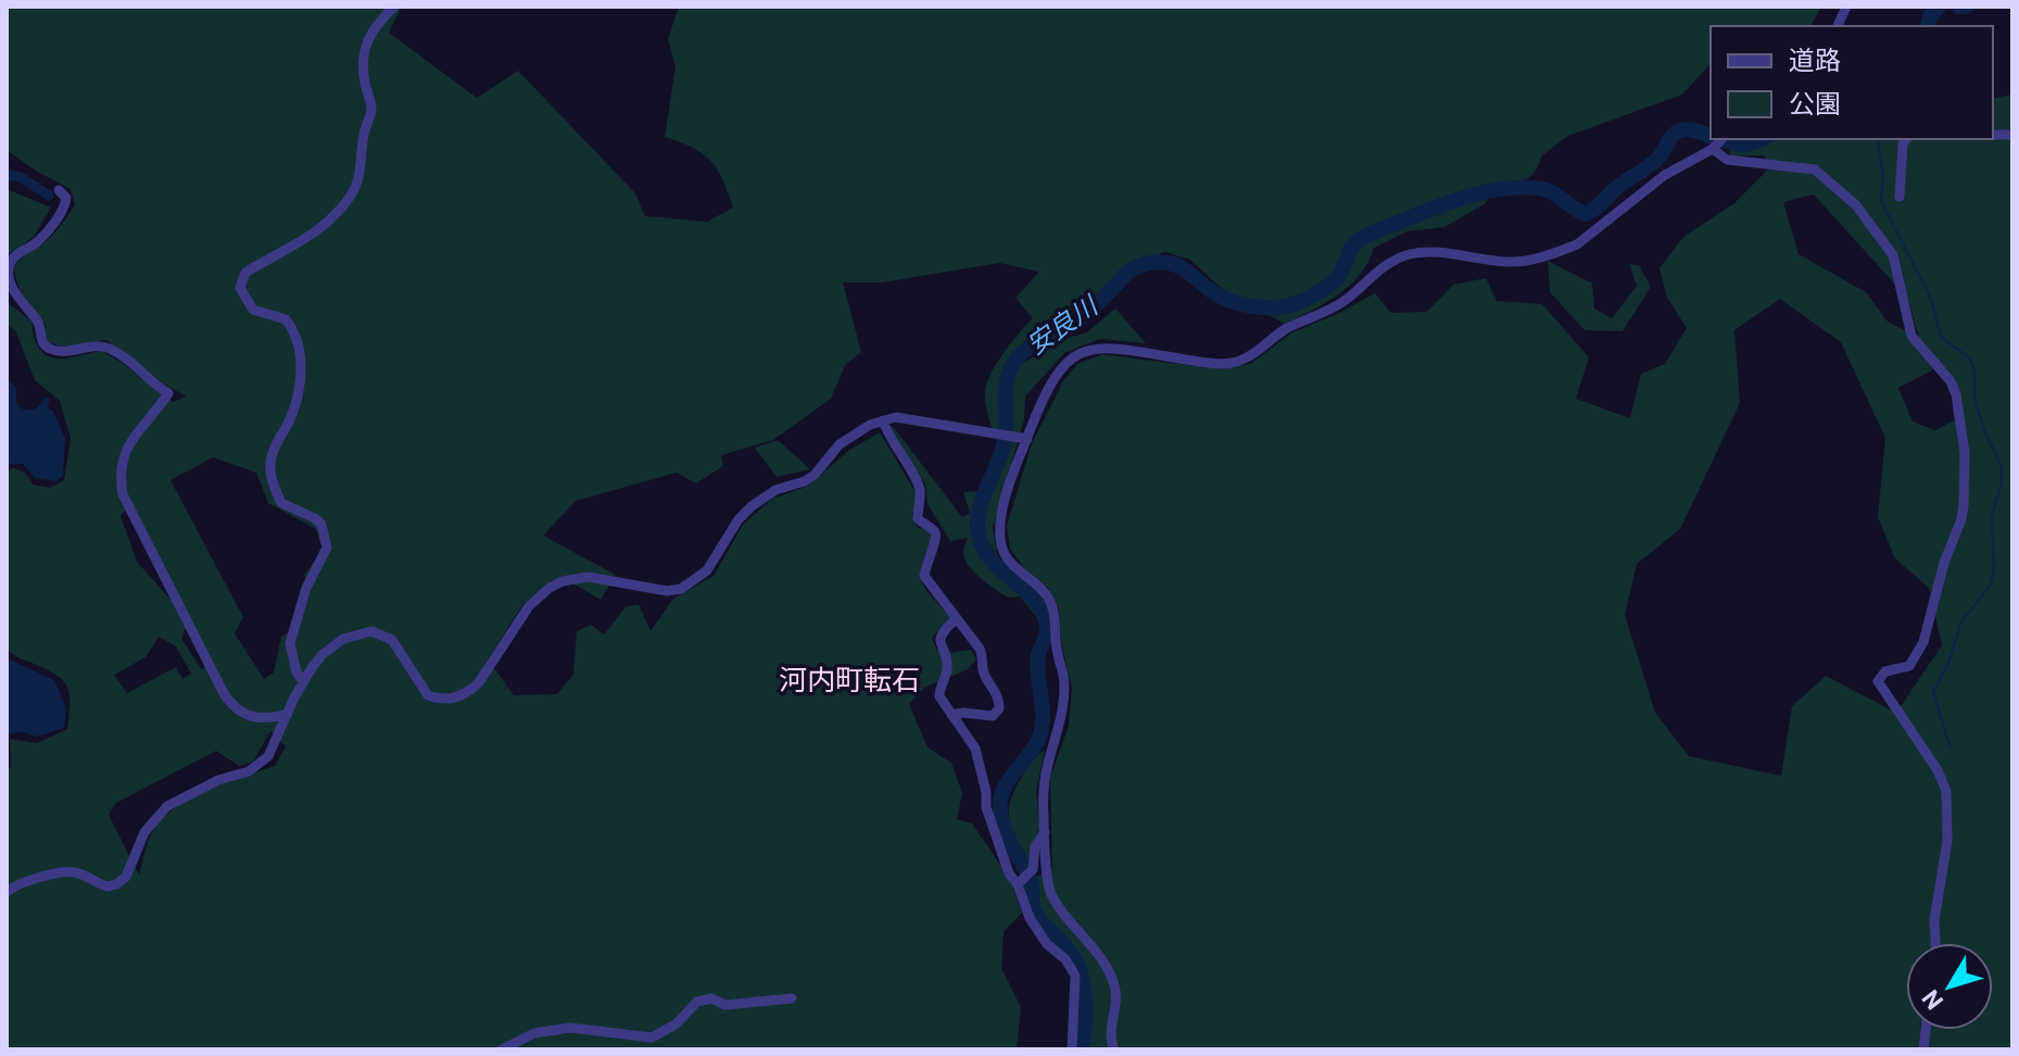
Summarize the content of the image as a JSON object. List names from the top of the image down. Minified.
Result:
{"districts":["河内町転石"],"water":["安良川"],"legend":["道路","公園"],"north":"bottom left"}
